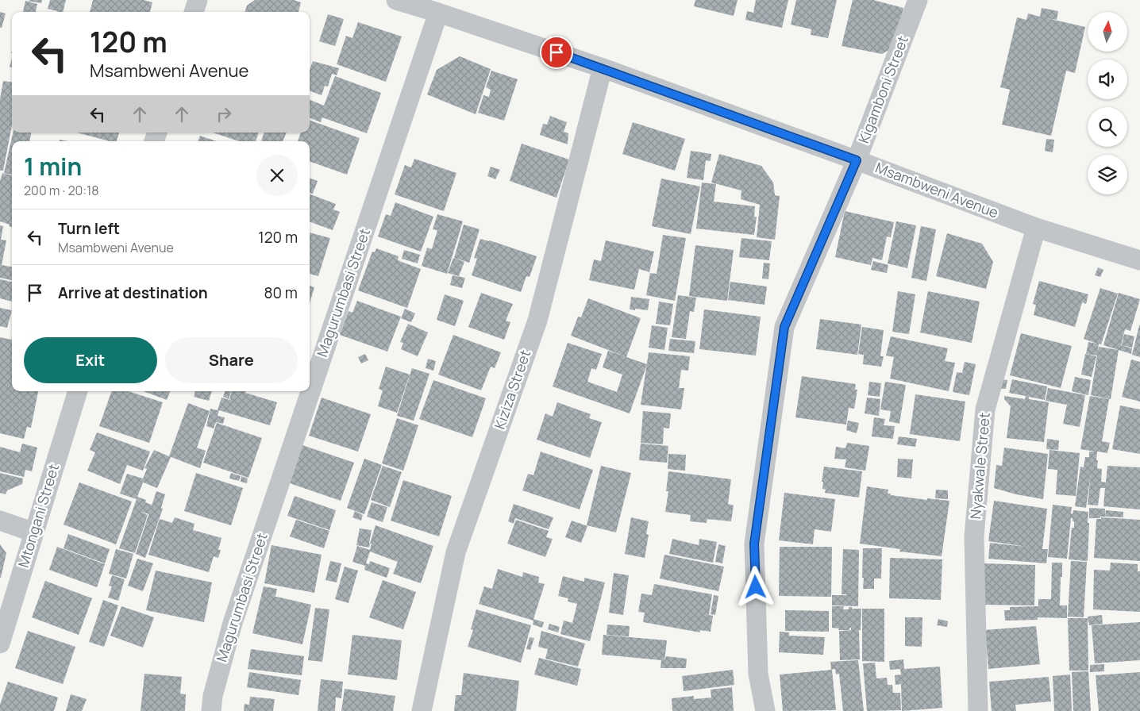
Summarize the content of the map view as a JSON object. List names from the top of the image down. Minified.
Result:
{"streets":{"street":["Kigamboni Street","Msambweni Avenue","Magurumbasi Street","Kiziza Street","Nyakwale Street","Mtongani Street"]},"crossings":[["Kigamboni Street","Msambweni Avenue"],["Msambweni Avenue","Magurumbasi Street"],["Msambweni Avenue","Kiziza Street"],["Msambweni Avenue","Nyakwale Street"]],"north":"top","page":{"turn":["120 m","Msambweni Avenue"],"heading":["1 min","200 m · 20:18"],"list":[{"name":"Turn left","note":"Msambweni Avenue","value":"120 m"},{"name":"Arrive at destination","value":"80 m"}],"buttons":["Exit","Share"]}}
